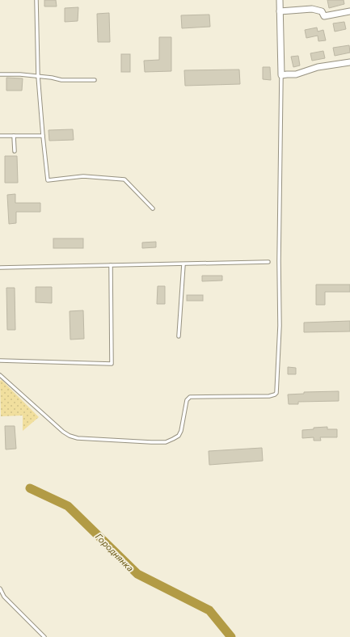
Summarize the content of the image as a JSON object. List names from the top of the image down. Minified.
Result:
{"water":["Городнянка"]}
